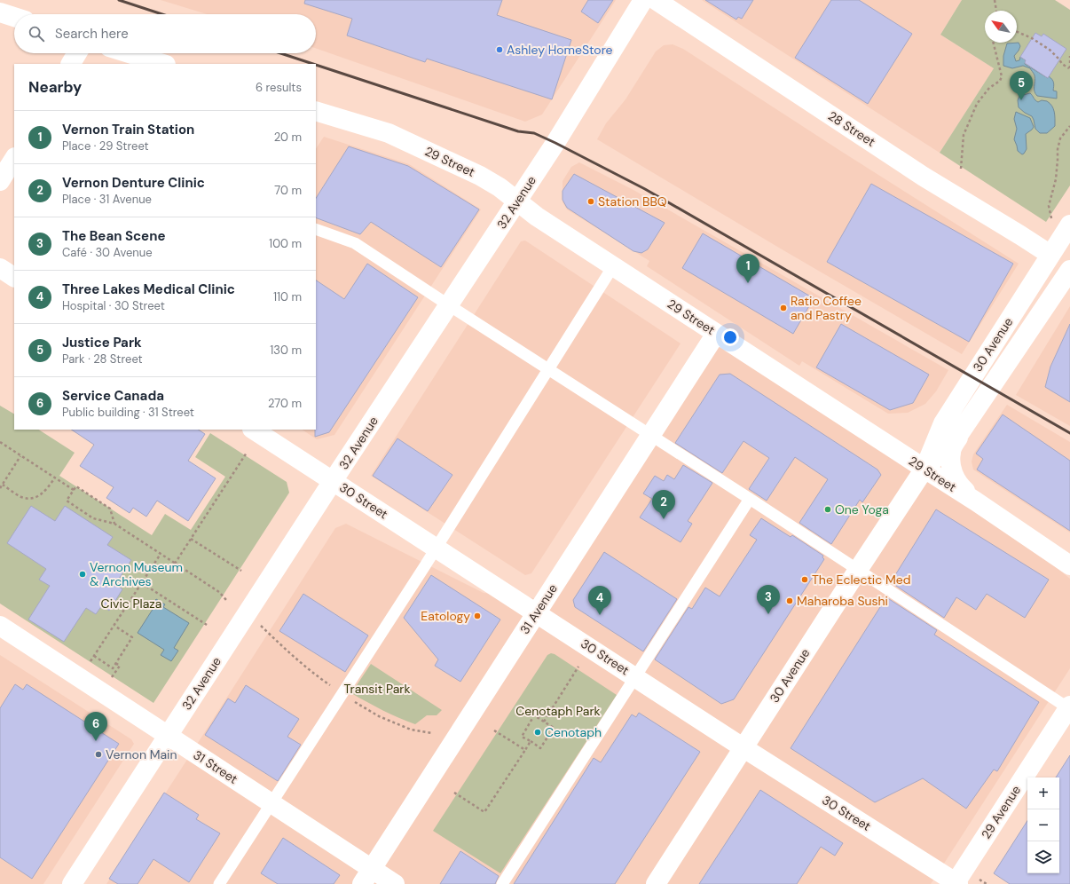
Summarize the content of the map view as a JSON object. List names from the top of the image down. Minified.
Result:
{"streets":{"street":["28 Street","29 Street","32 Avenue","30 Avenue","30 Street","31 Avenue","31 Street","29 Avenue"]},"crossings":[["28 Street","30 Avenue"],["29 Street","32 Avenue"],["29 Street","30 Avenue"],["29 Street","31 Avenue"],["32 Avenue","30 Street"],["32 Avenue","31 Street"],["30 Avenue","30 Street"],["30 Street","31 Avenue"],["30 Street","29 Avenue"],["31 Avenue","31 Street"]],"parks":["Civic Plaza","Transit Park","Cenotaph Park"],"places":["Ashley HomeStore","Station BBQ","Ratio Coffee and Pastry","One Yoga","Vernon Museum & Archives","The Eclectic Med","Maharoba Sushi","Eatology","Cenotaph","Vernon Main"],"north":"top left","page":{"search":"Search here","heading":["Nearby","6 results"],"pins":["5","1","2","3","4","6"],"list":[{"mark":"1","name":"Vernon Train Station","note":"Place · 29 Street","value":"20 m"},{"mark":"2","name":"Vernon Denture Clinic","note":"Place · 31 Avenue","value":"70 m"},{"mark":"3","name":"The Bean Scene","note":"Café · 30 Avenue","value":"100 m"},{"mark":"4","name":"Three Lakes Medical Clinic","note":"Hospital · 30 Street","value":"110 m"},{"mark":"5","name":"Justice Park","note":"Park · 28 Street","value":"130 m"},{"mark":"6","name":"Service Canada","note":"Public building · 31 Street","value":"270 m"}],"map_buttons":["+","−"]}}
